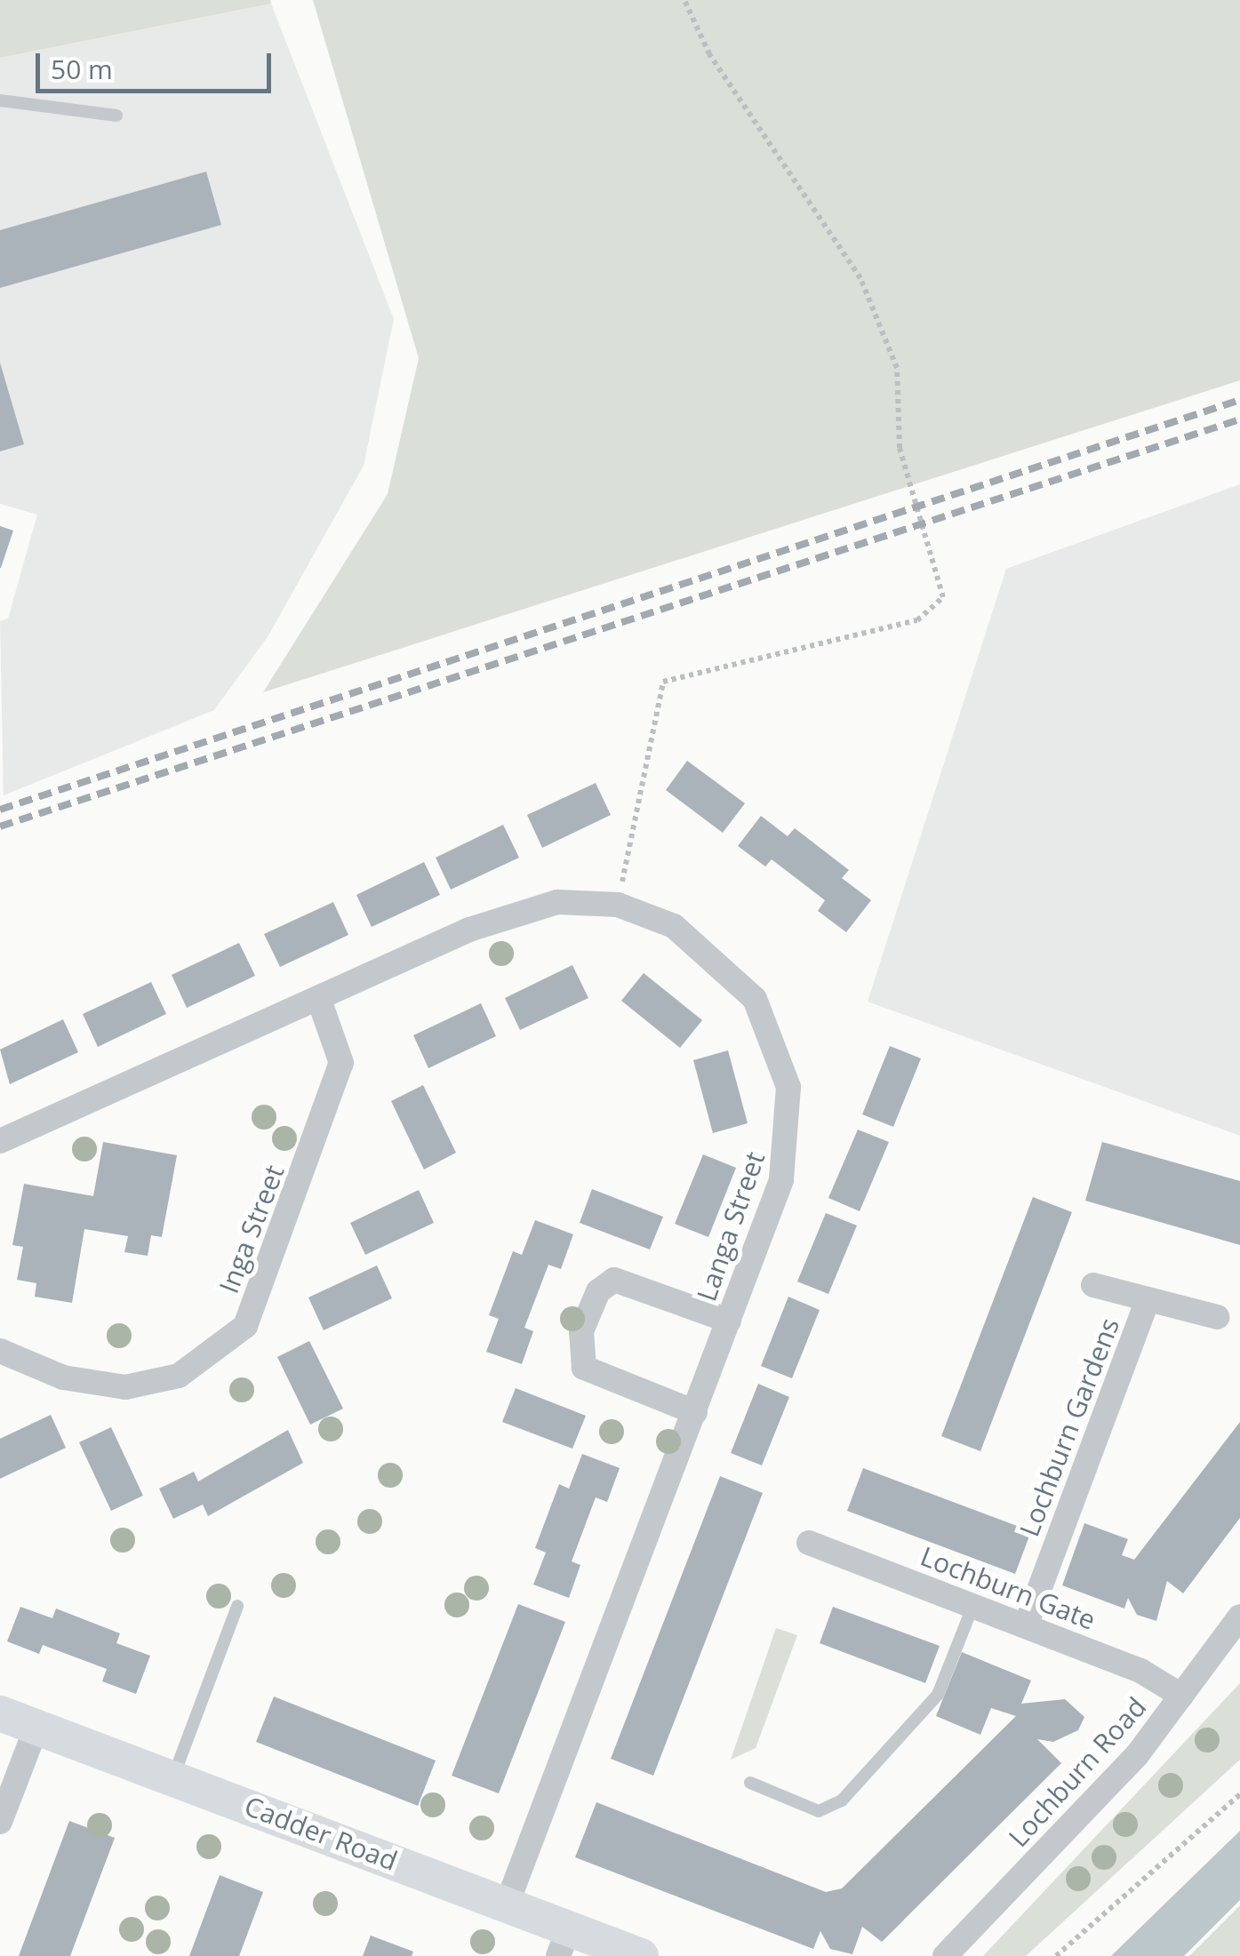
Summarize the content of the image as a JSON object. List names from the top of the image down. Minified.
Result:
{"streets":{"street":["Langa Street","Inga Street","Lochburn Gardens","Lochburn Gate","Lochburn Road","Cadder Road"]},"crossings":[["Langa Street","Inga Street"],["Langa Street","Cadder Road"],["Lochburn Gardens","Lochburn Gate"],["Lochburn Gate","Lochburn Road"]],"scale_bar":"50 m"}
